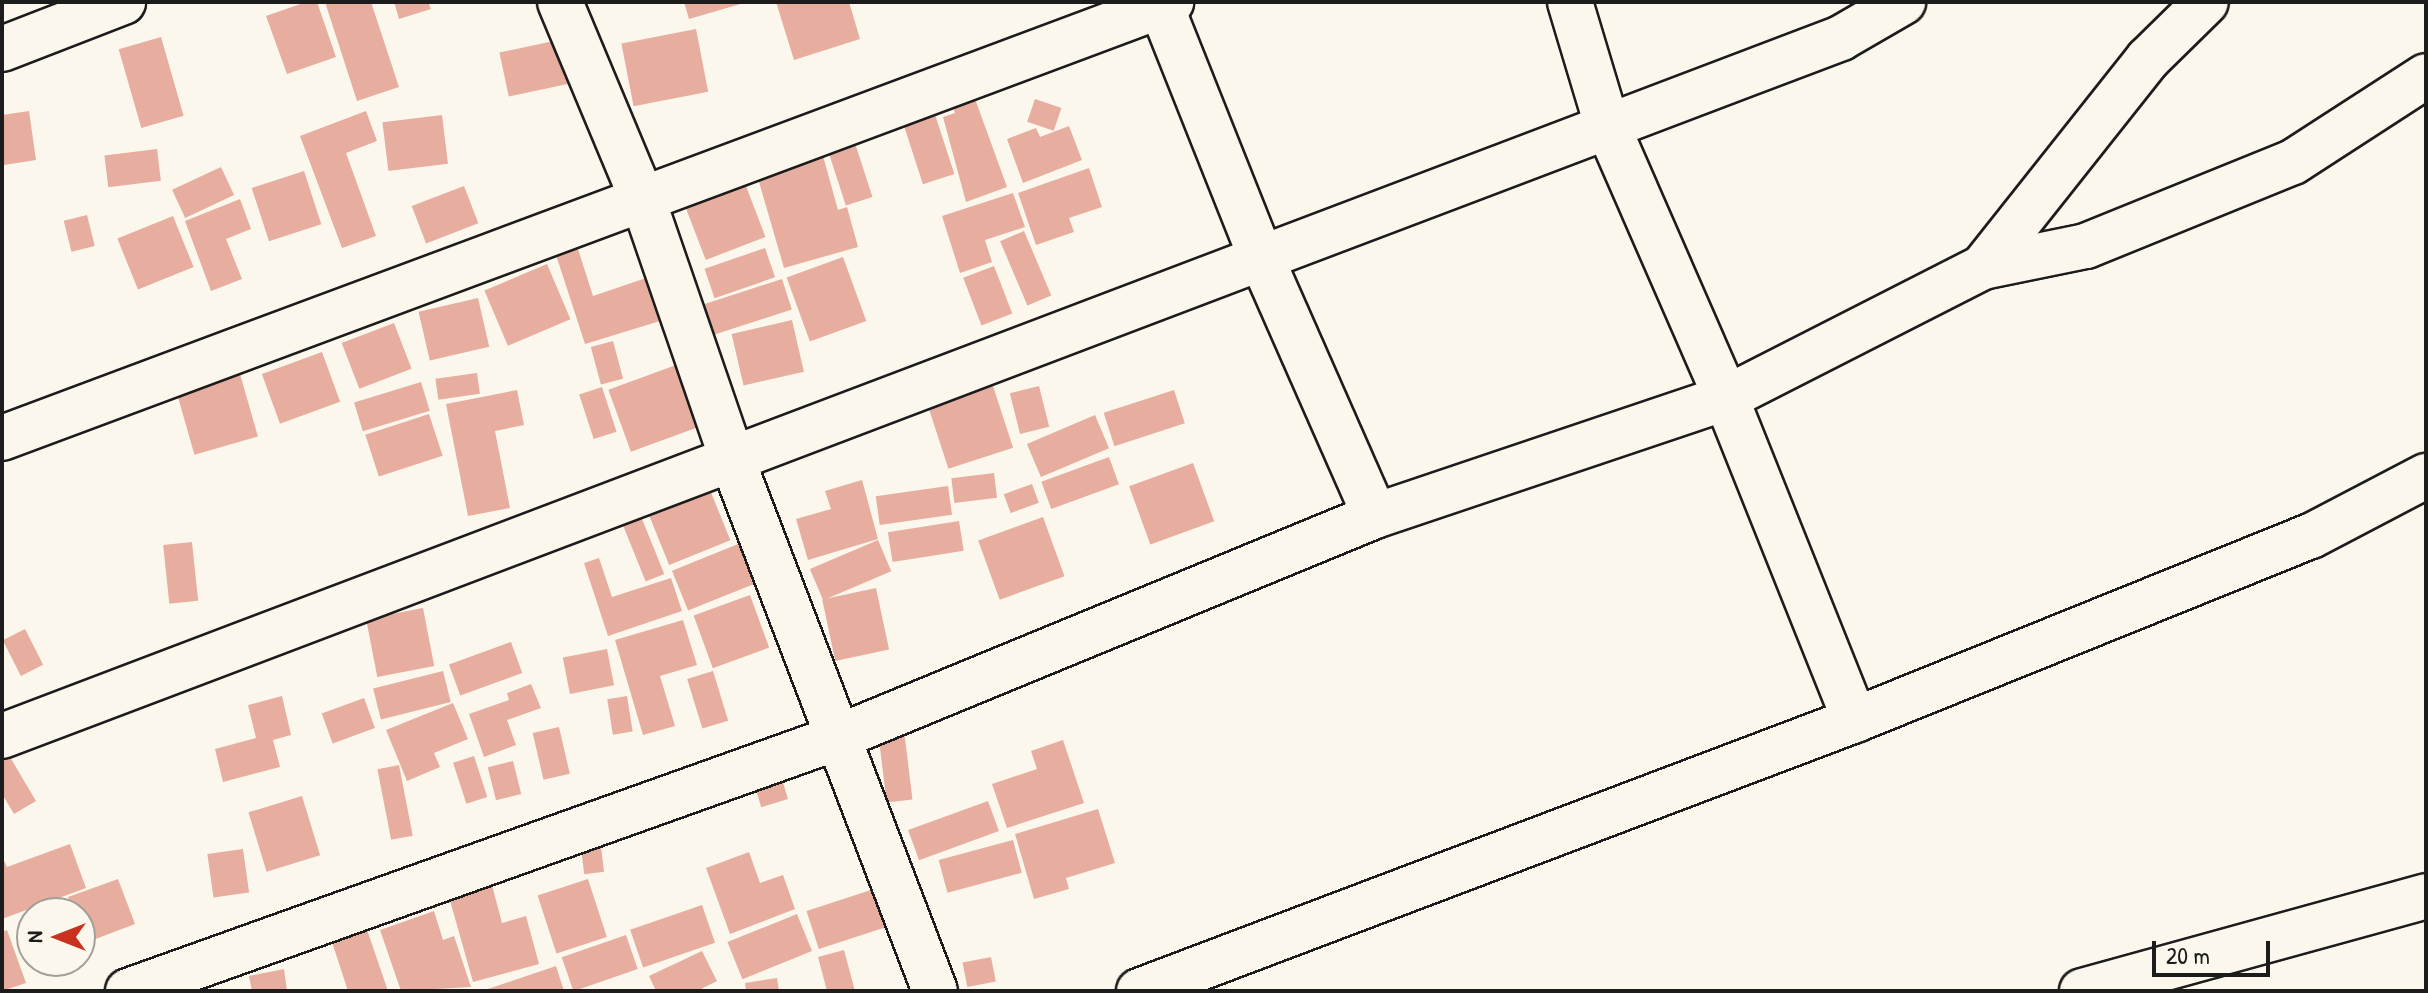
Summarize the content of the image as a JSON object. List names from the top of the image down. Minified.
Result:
{"scale_bar":"20 m","north":"left"}
